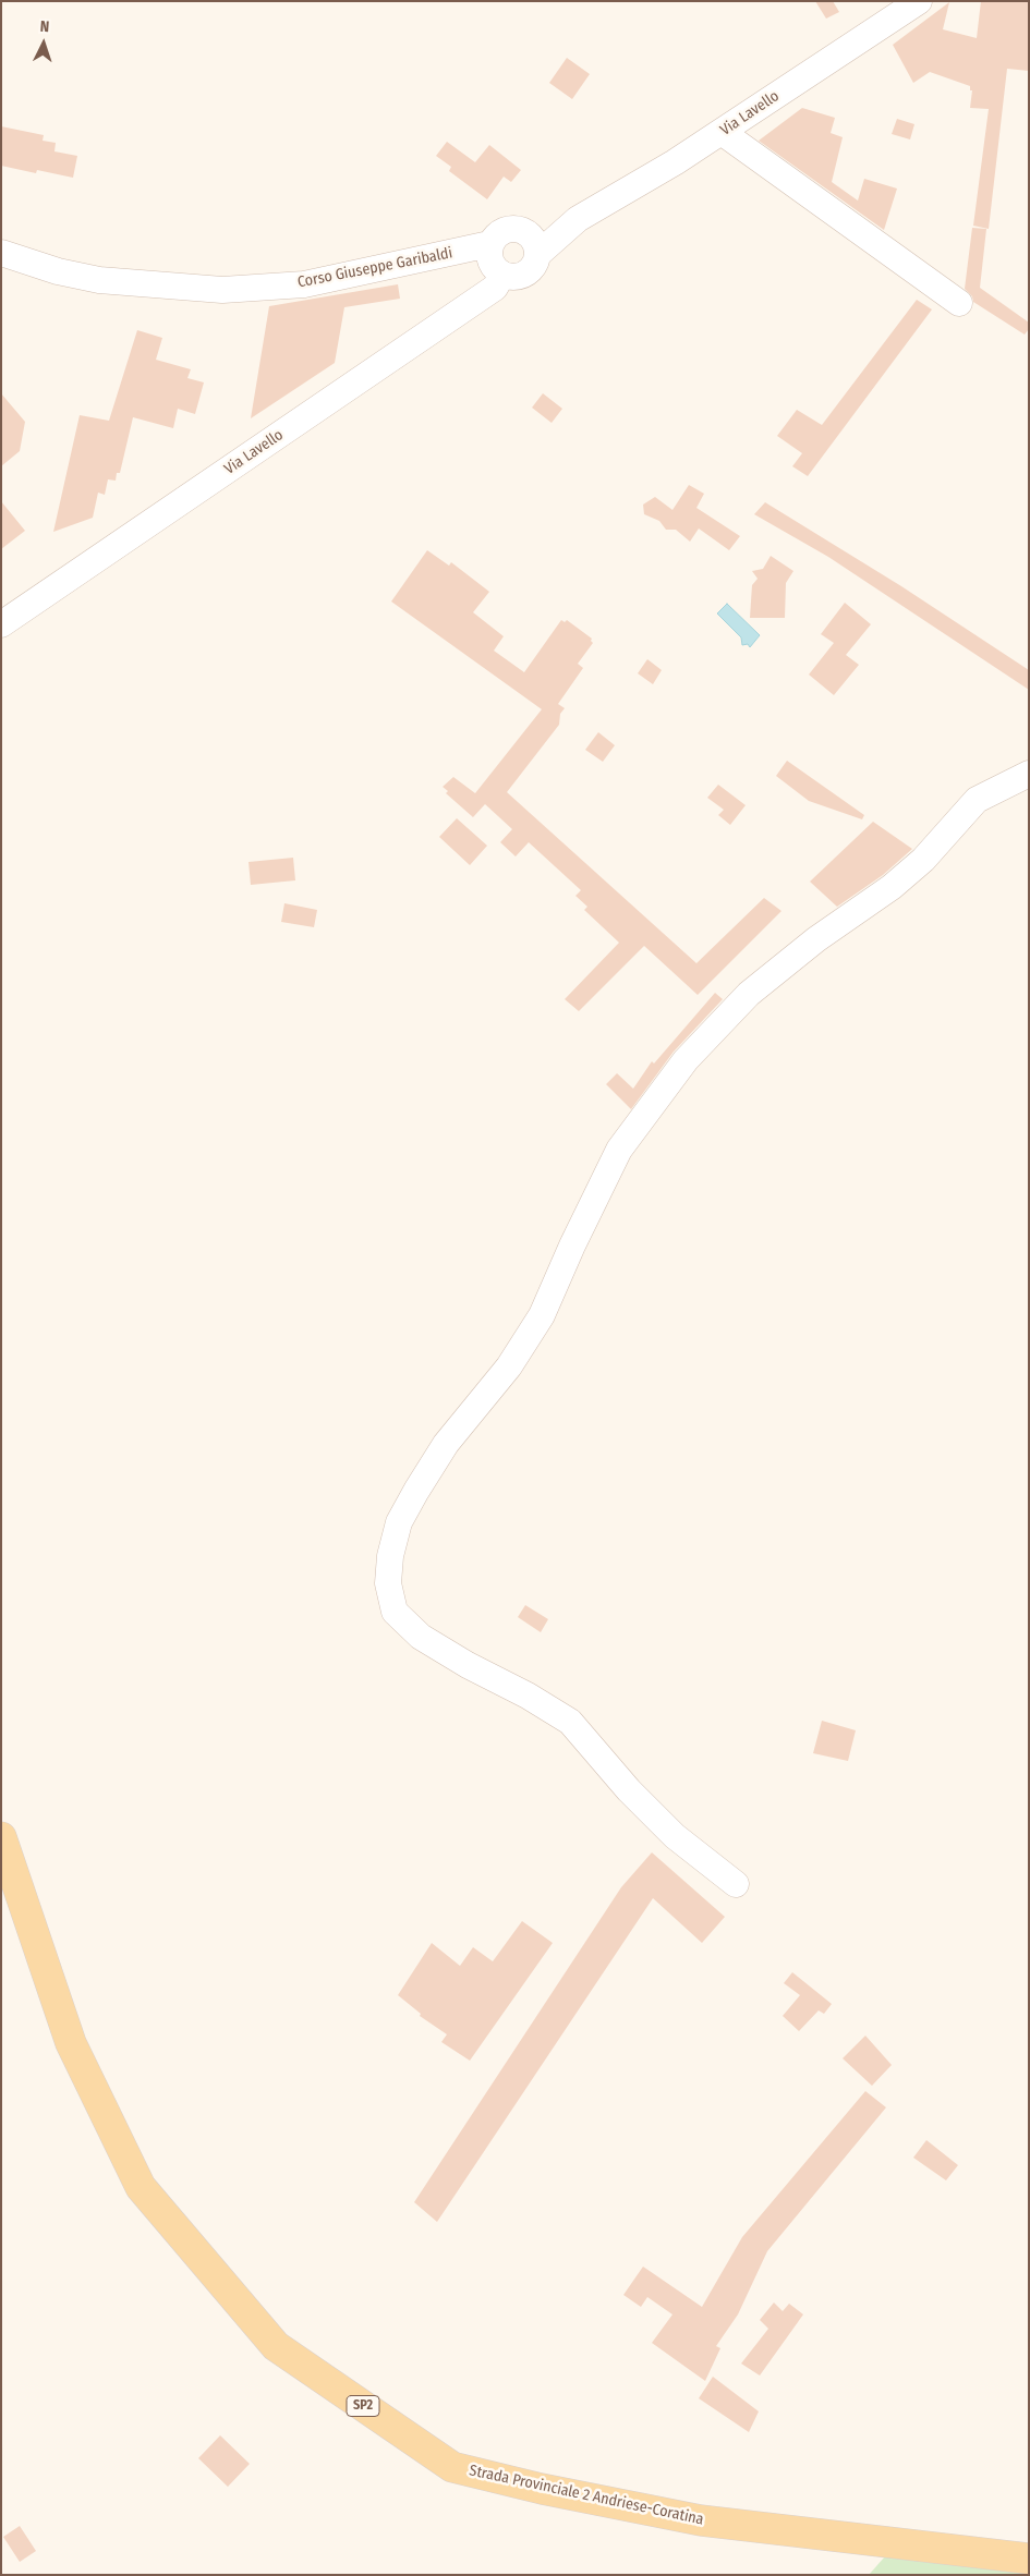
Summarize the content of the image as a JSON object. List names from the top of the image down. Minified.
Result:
{"streets":{"main road":["SP2","Strada Provinciale 2 Andriese-Coratina"],"street":["Via Lavello","Corso Giuseppe Garibaldi"]},"crossings":[["Via Lavello","Corso Giuseppe Garibaldi"]],"north":"top"}
